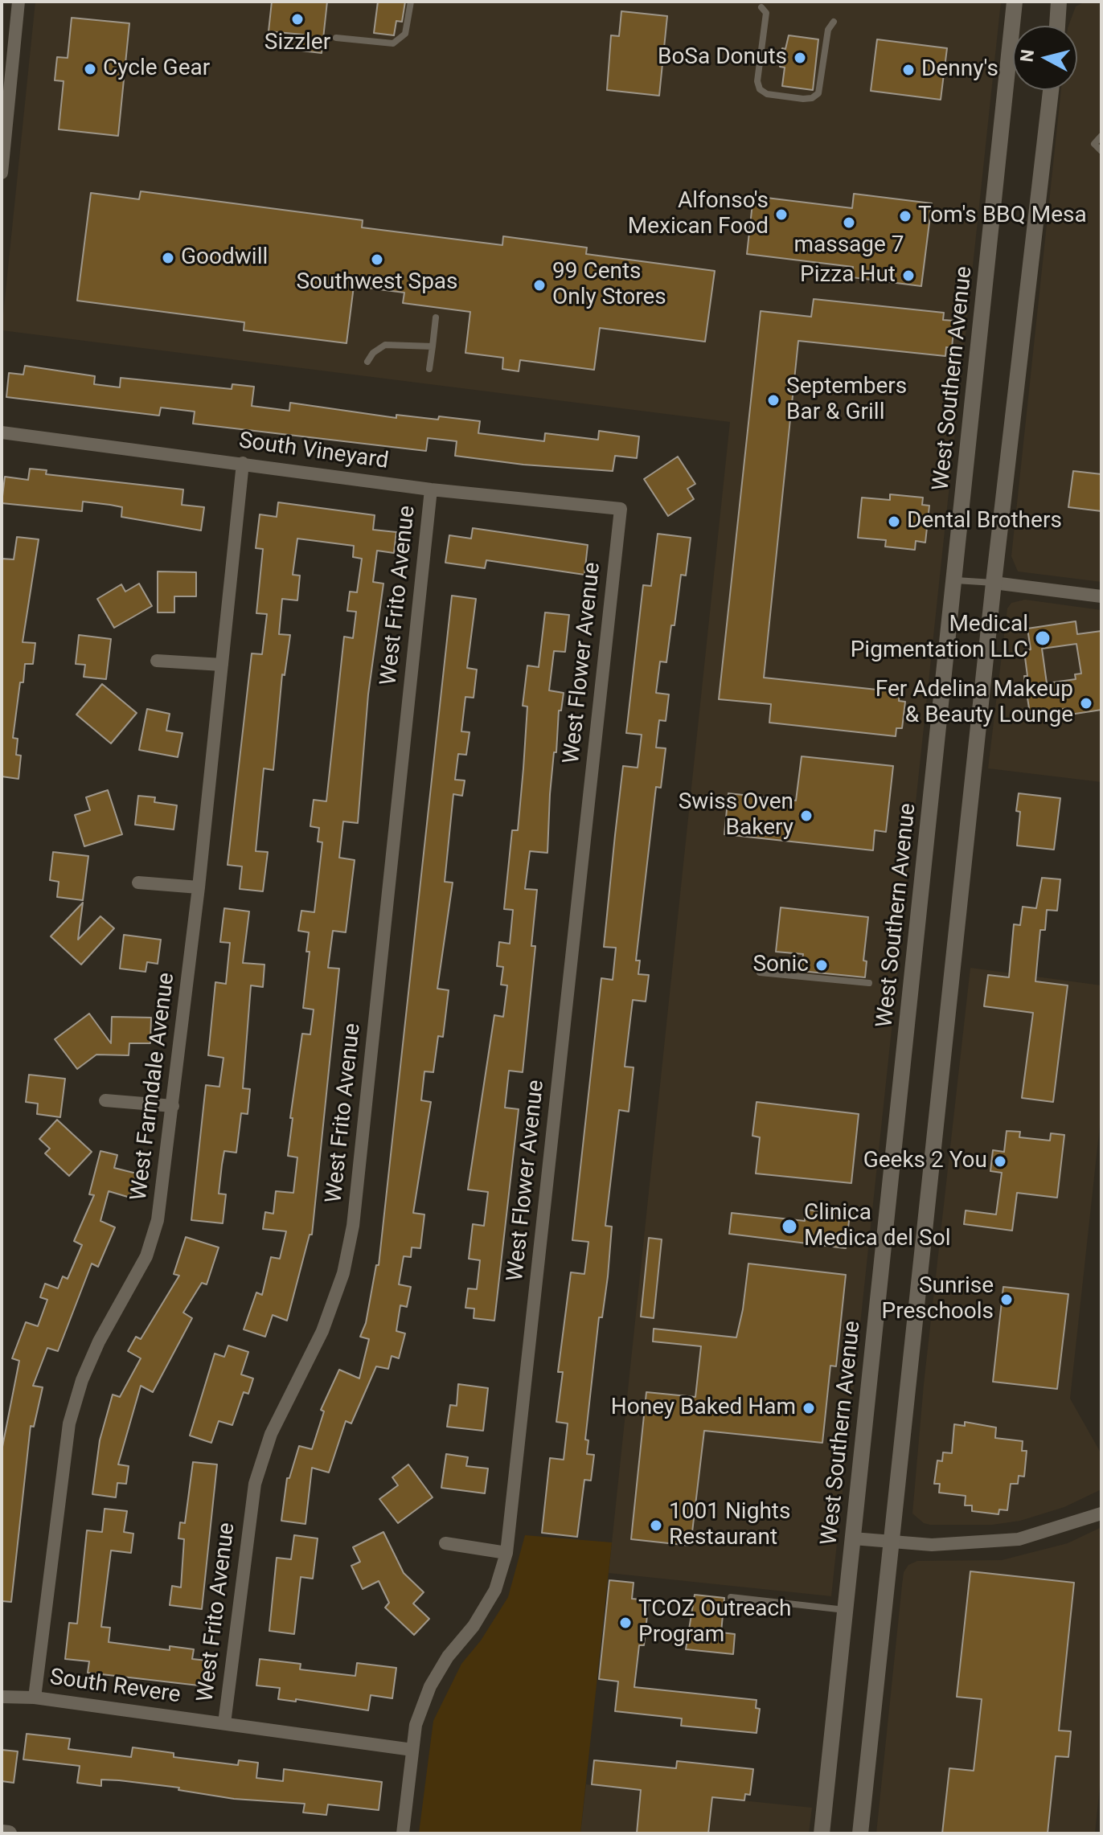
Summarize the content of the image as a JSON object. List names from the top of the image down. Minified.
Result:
{"streets":{"main road":["West Southern Avenue"],"street":["South Vineyard","West Frito Avenue","West Flower Avenue","West Farmdale Avenue","South Revere"]},"crossings":[["South Vineyard","West Frito Avenue"],["South Vineyard","West Flower Avenue"],["South Vineyard","West Farmdale Avenue"],["West Frito Avenue","South Revere"],["West Flower Avenue","South Revere"],["West Farmdale Avenue","South Revere"]],"places":["Sizzler","BoSa Donuts","Cycle Gear","Denny's","Alfonso's Mexican Food","Tom's BBQ Mesa","massage 7","Goodwill","Southwest Spas","Pizza Hut","99 Cents Only Stores","Septembers Bar & Grill","Dental Brothers","Medical Pigmentation LLC","Fer Adelina Makeup & Beauty Lounge","Swiss Oven Bakery","Sonic","Geeks 2 You","Clinica Medica del Sol","Sunrise Preschools","Honey Baked Ham","1001 Nights Restaurant","TCOZ Outreach Program"],"north":"left"}
